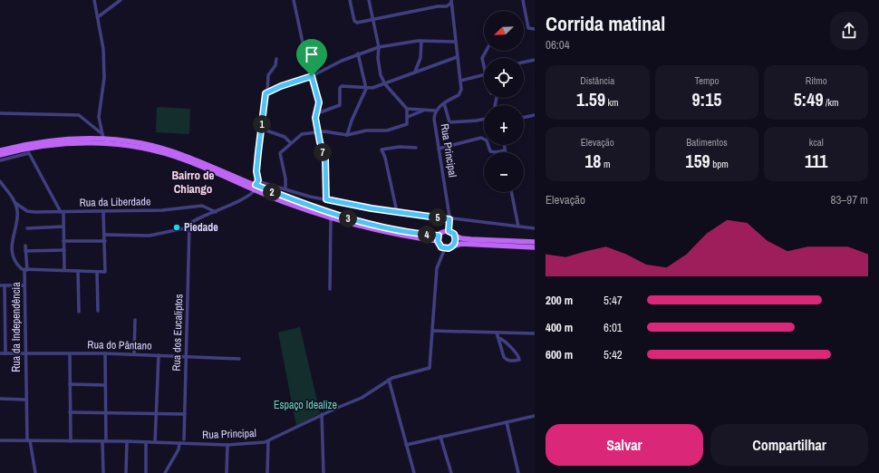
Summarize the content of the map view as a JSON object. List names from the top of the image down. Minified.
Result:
{"streets":{"street":["Rua Principal","Rua da Liberdade","Rua da Independência","Rua dos Eucaliptos","Rua do Pântano"]},"crossings":[["Rua Principal","Rua da Independência"],["Rua da Liberdade","Rua da Independência"],["Rua da Independência","Rua do Pântano"],["Rua dos Eucaliptos","Rua do Pântano"]],"districts":["Bairro de Chiango"],"parks":["Espaço Idealize"],"places":["Piedade"],"north":"bottom left","page":{"heading":["Corrida matinal","06:04"],"map_buttons":["+","−"],"stats":[["Distância","1.59 km"],["Tempo","9:15"],["Ritmo","5:49 /km"],["Elevação","18 m"],["Batimentos","159 bpm"],["kcal","111"]],"pins":["1","7","2","5","3","4"],"chart":["Elevação","83–97 m"],"list":[{"name":"200 m","note":"5:47"},{"name":"400 m","note":"6:01"},{"name":"600 m","note":"5:42"}],"buttons":["Salvar","Compartilhar"]}}
